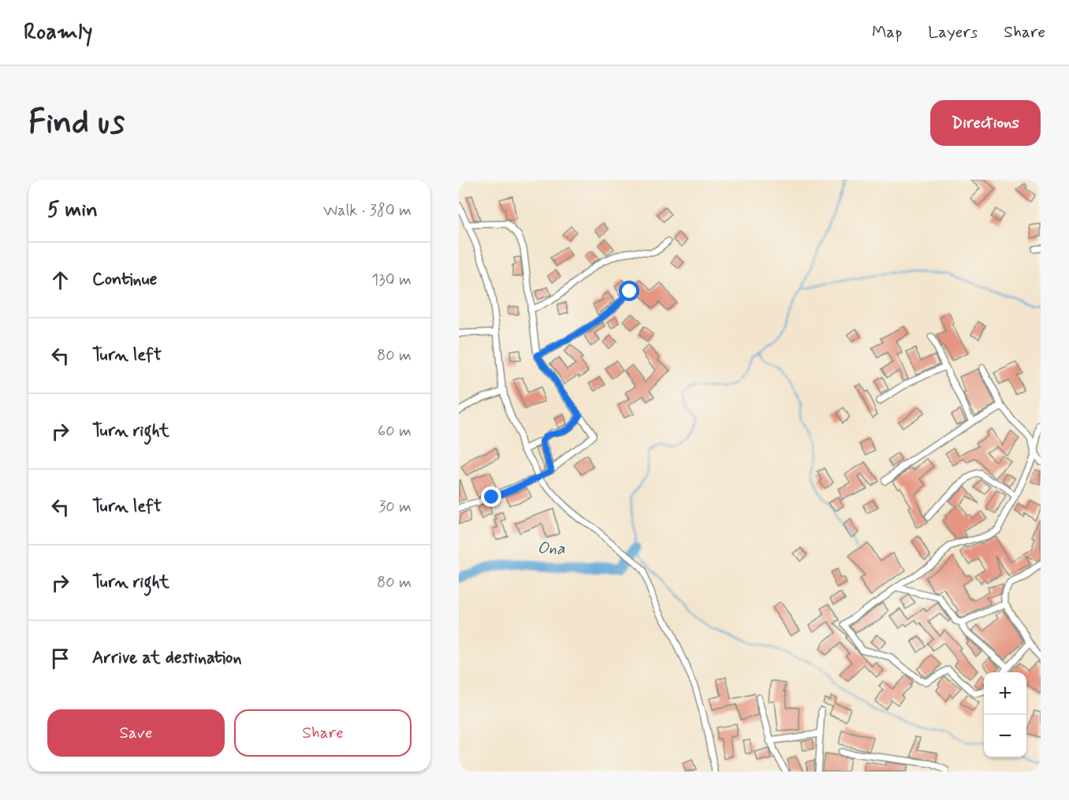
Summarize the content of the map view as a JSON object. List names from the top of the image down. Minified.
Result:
{"water":["Ona"],"page":{"header":"Roamly","nav":["Map","Layers","Share"],"buttons":["Directions",["Save","Share"]],"title":"Find us","heading":["5 min","Walk · 380 m"],"list":[["Continue","130 m"],["Turn left","80 m"],["Turn right","60 m"],["Turn left","30 m"],["Turn right","80 m"],"Arrive at destination"],"map_buttons":["+","−"]}}
